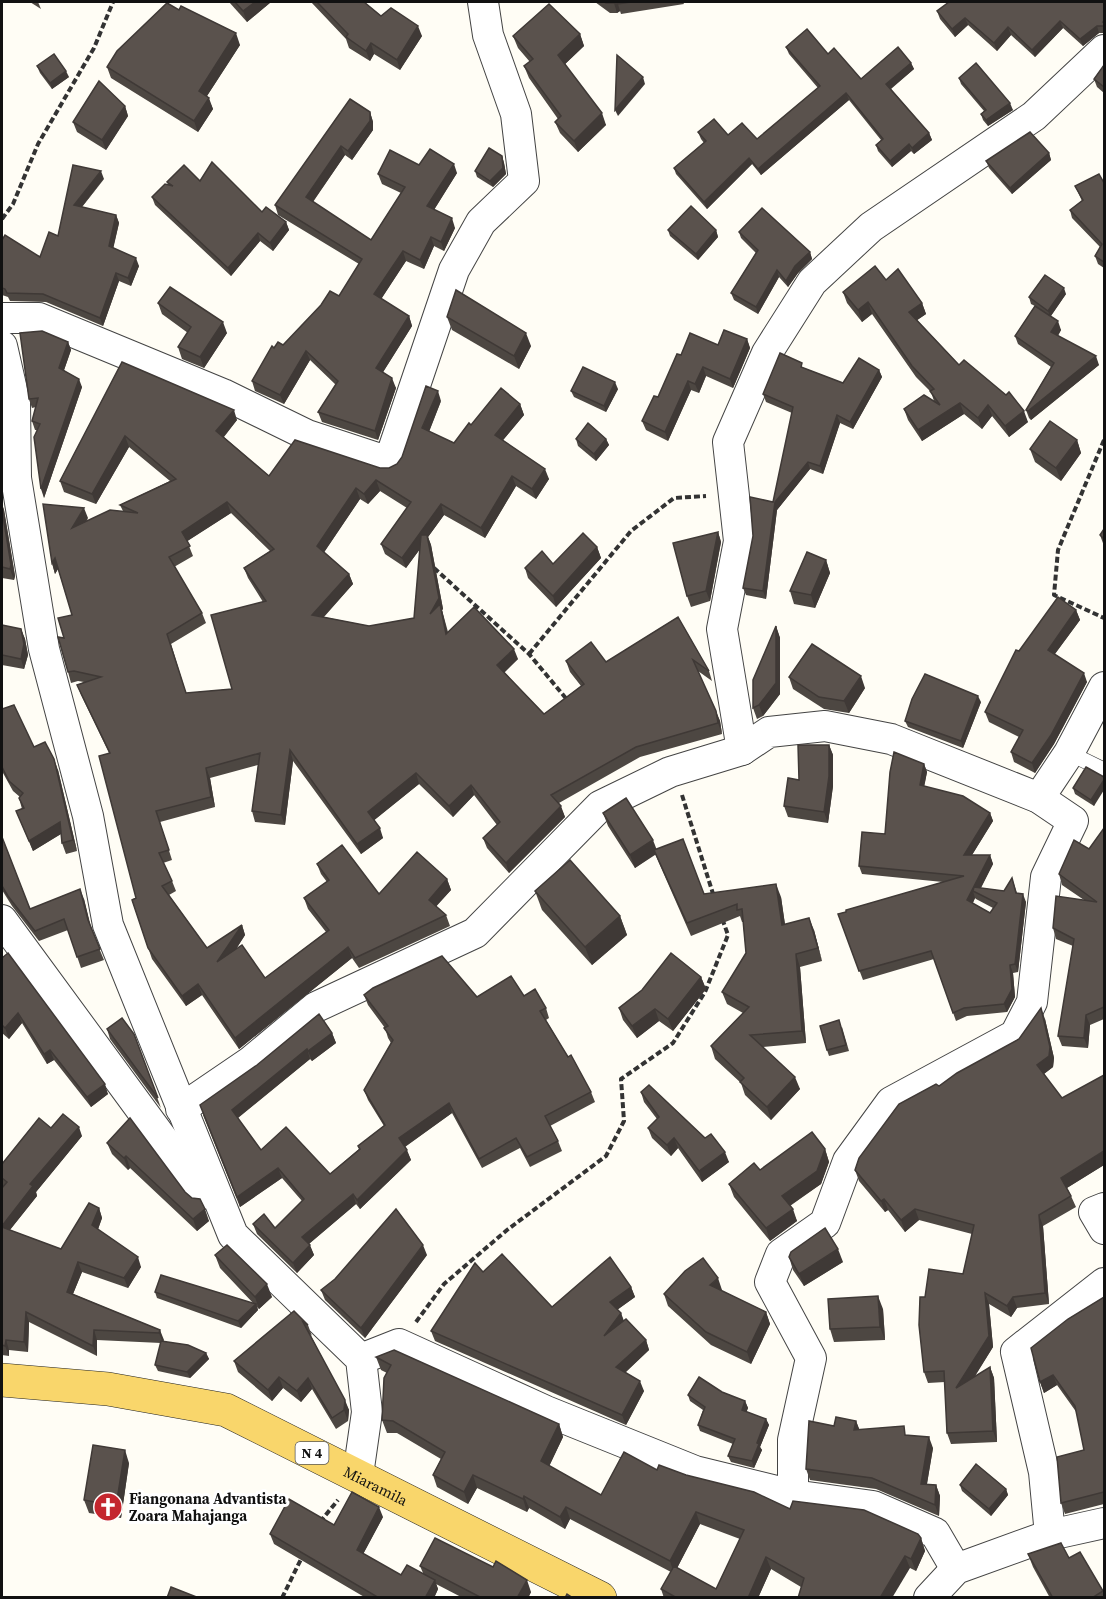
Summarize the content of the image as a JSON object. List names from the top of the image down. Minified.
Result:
{"streets":{"main road":["N 4","Miaramila"]},"places":{"church":["Fiangonana Advantista Zoara Mahajanga"]}}
